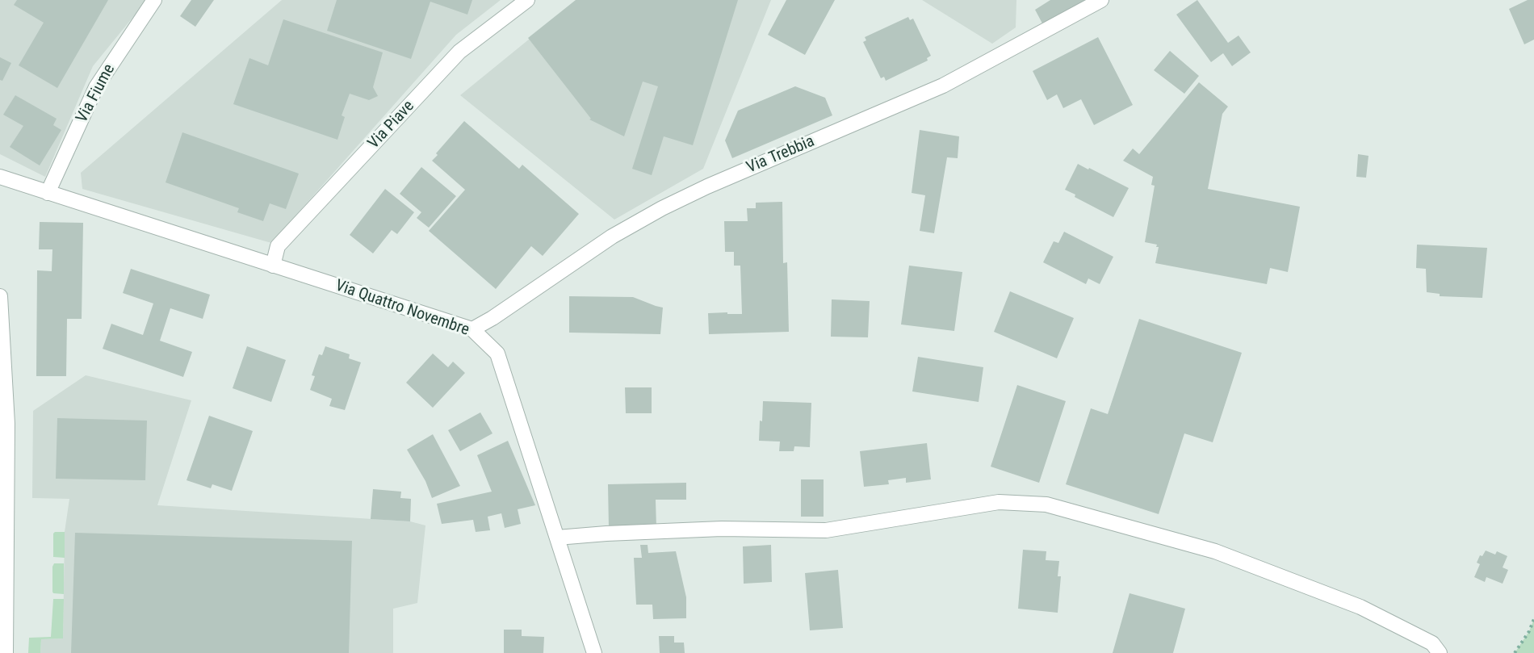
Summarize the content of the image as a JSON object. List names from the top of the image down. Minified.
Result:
{"streets":{"street":["Via Fiume","Via Piave","Via Trebbia","Via Quattro Novembre"]},"crossings":[["Via Fiume","Via Quattro Novembre"],["Via Piave","Via Quattro Novembre"],["Via Trebbia","Via Quattro Novembre"]]}
